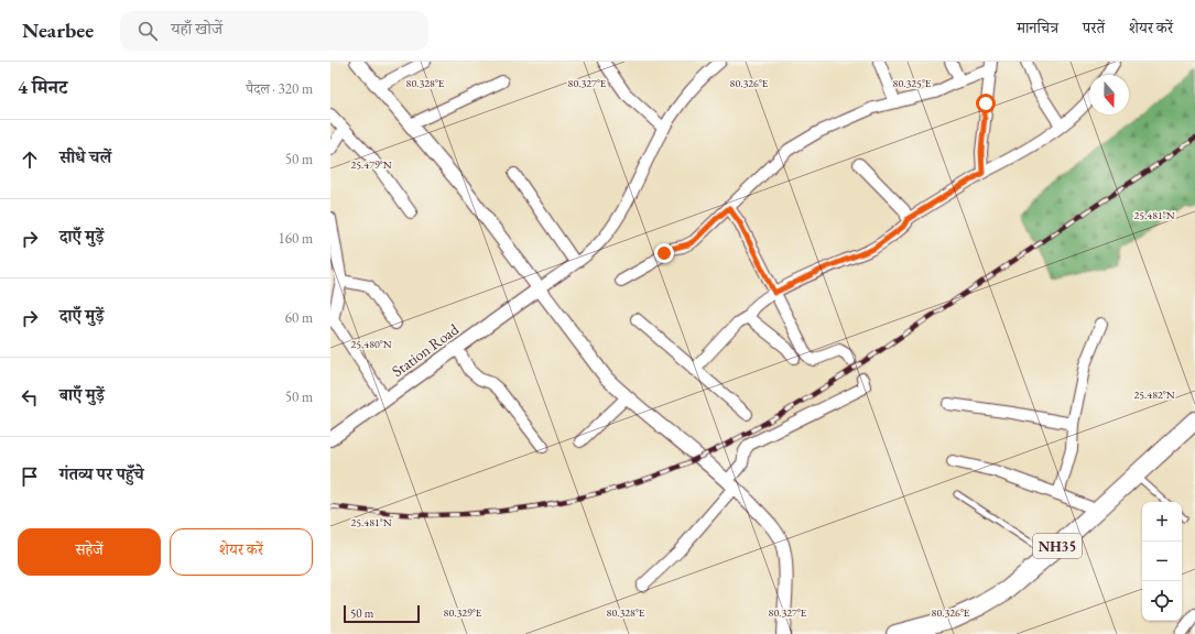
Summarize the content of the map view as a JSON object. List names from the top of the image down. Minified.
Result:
{"streets":{"highway":["NH35"],"street":["Station Road"]},"scale_bar":"50 m","north":"bottom","page":{"header":"Nearbee","search":"यहाँ खोजें","nav":["मानचित्र","परतें","शेयर करें"],"heading":["4 मिनट","पैदल · 320 m"],"list":[["सीधे चलें","50 m"],["दाएँ मुड़ें","160 m"],["दाएँ मुड़ें","60 m"],["बाएँ मुड़ें","50 m"],"गंतव्य पर पहुँचे"],"map_buttons":["+","−"],"buttons":["सहेजें","शेयर करें"],"scale":"50 m"},"coordinates":["80.328°E","80.327°E","80.326°E","80.325°E","25.479°N","25.481°N","25.480°N","25.482°N","80.329°E"]}
